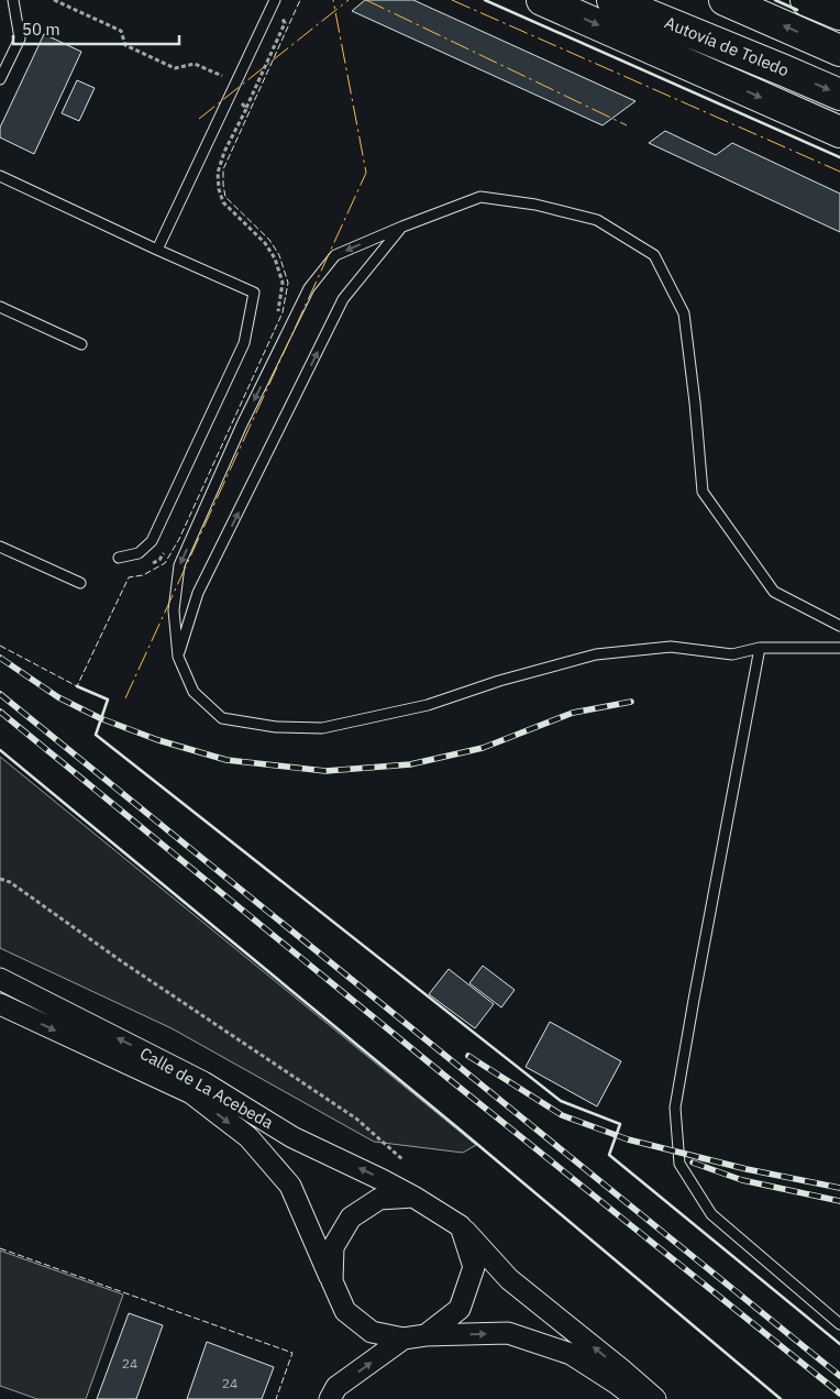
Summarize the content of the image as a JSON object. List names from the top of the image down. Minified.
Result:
{"streets":{"highway":["Autovía de Toledo"],"street":["Calle de La Acebeda"]},"house_numbers":["24","24"],"scale_bar":"50 m"}
